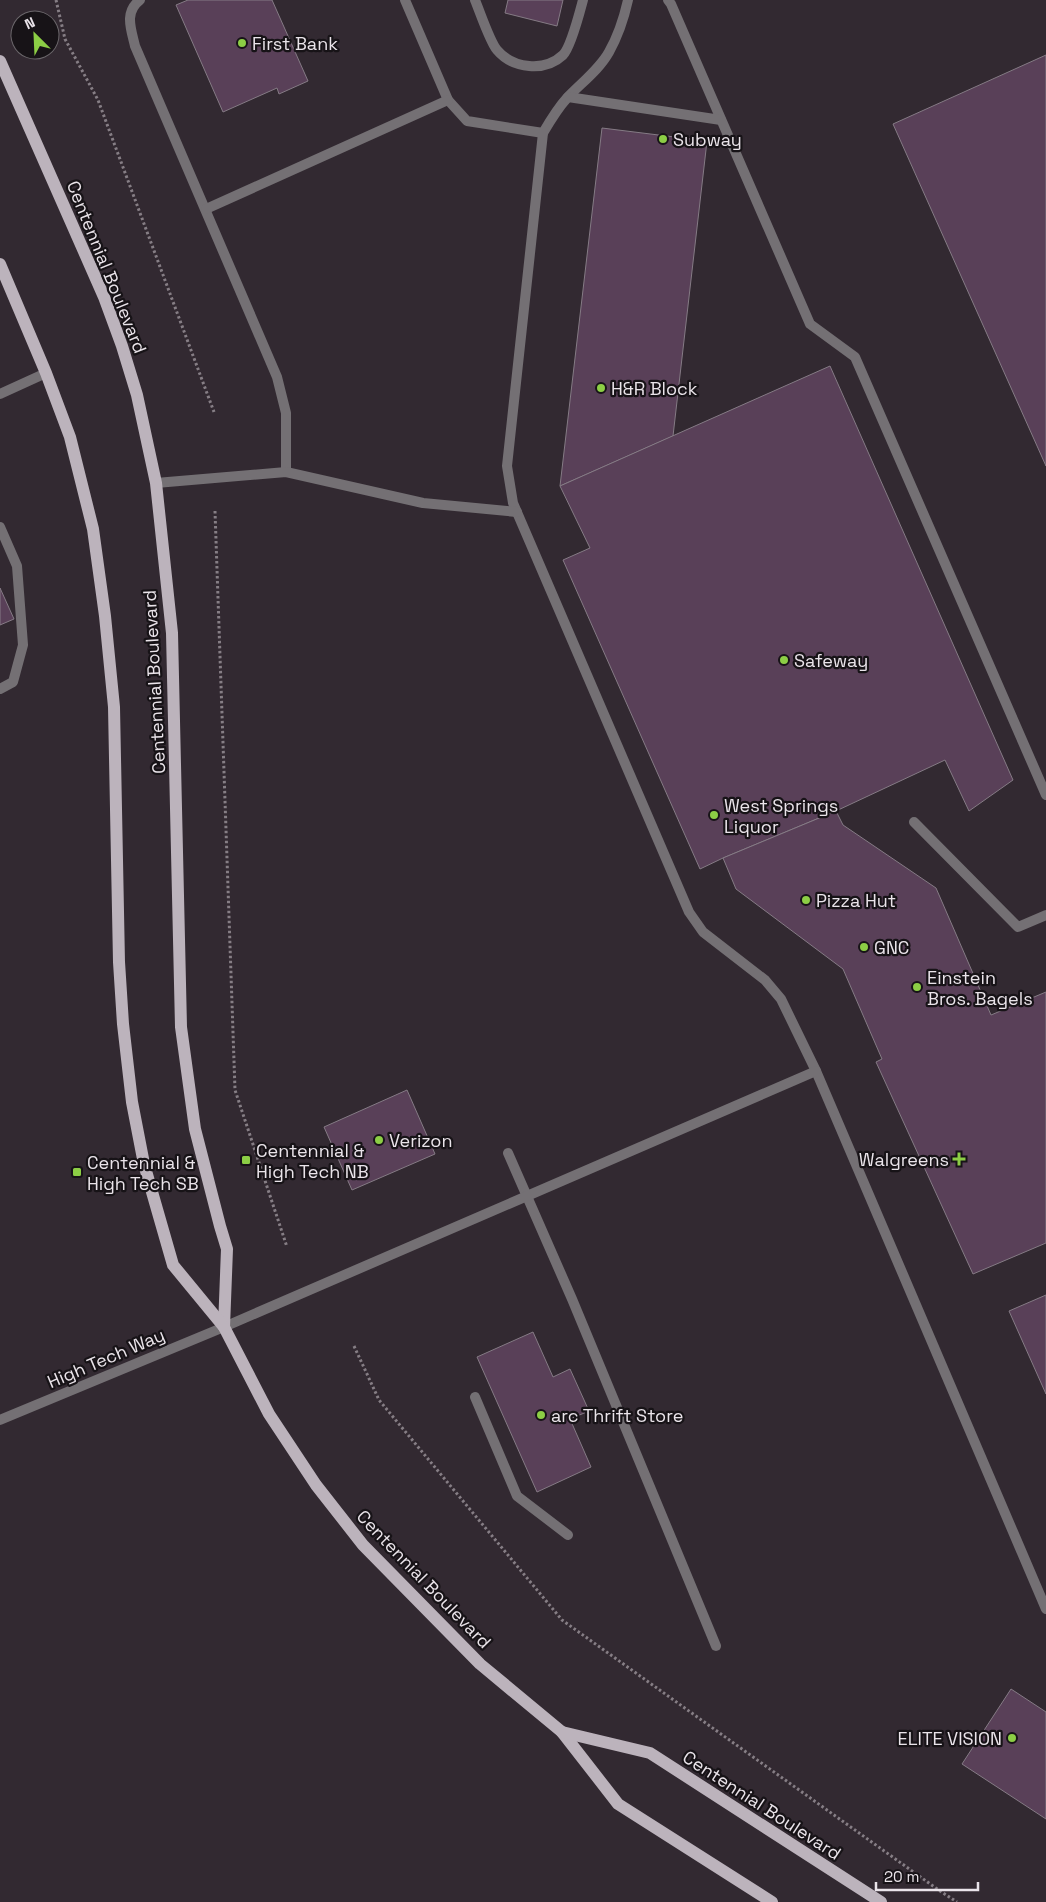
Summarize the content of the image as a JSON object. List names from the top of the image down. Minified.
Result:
{"streets":{"main road":["Centennial Boulevard"],"street":["High Tech Way"]},"crossings":[["Centennial Boulevard","High Tech Way"]],"places":{"other":["First Bank","Subway","H&R Block","Safeway","West Springs Liquor","Pizza Hut","GNC","Einstein Bros. Bagels","Verizon","arc Thrift Store","ELITE VISION"],"health":["Walgreens"],"transit":["Centennial & High Tech NB","Centennial & High Tech SB"]},"scale_bar":"20 m","north":"top left"}
